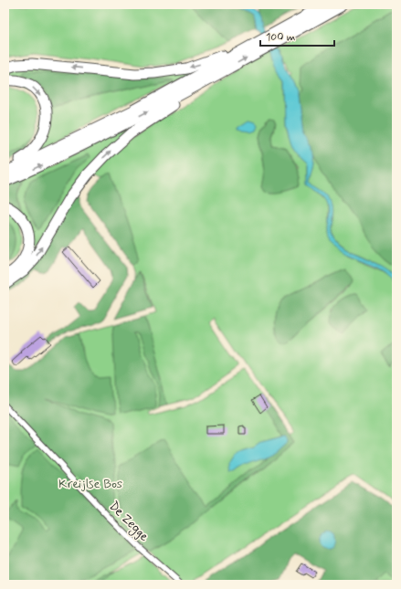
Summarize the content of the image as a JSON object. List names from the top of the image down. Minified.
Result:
{"streets":{"street":["De Zegge"]},"parks":["Kreijlse Bos"],"scale_bar":"100 m"}
